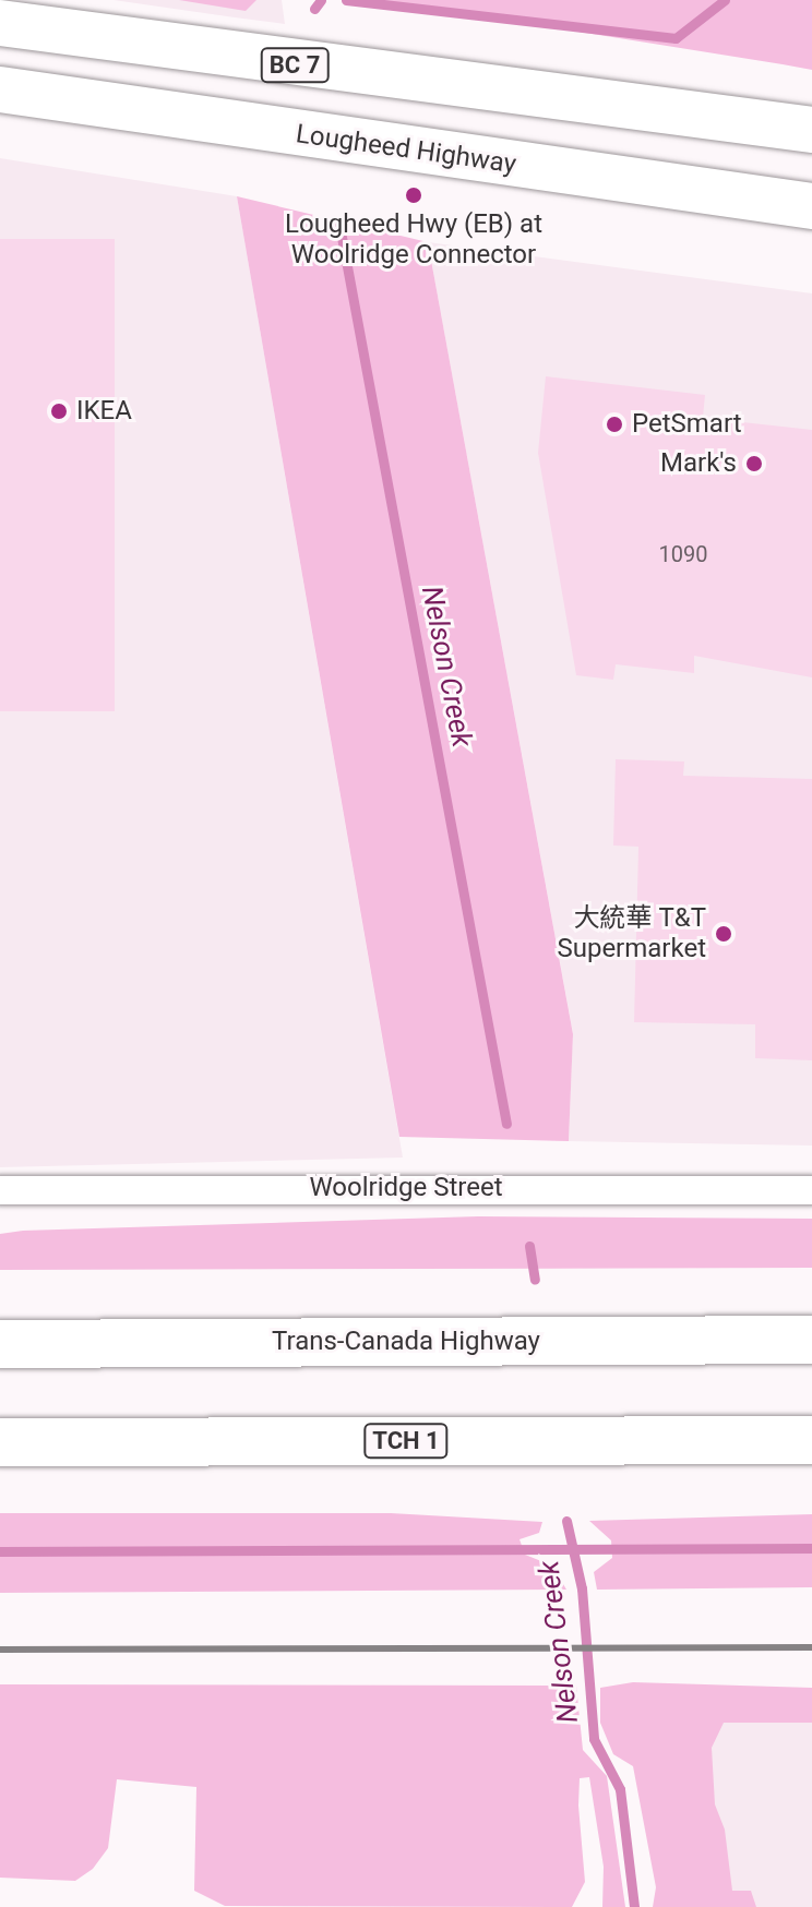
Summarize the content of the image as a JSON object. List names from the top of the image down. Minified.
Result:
{"streets":{"highway":["Trans-Canada Highway","TCH 1"],"main road":["BC 7","Lougheed Highway"],"street":["Woolridge Street"]},"water":["Nelson Creek"],"places":["Lougheed Hwy (EB) at Woolridge Connector","IKEA","PetSmart","Mark's","大統華 T&T Supermarket"],"house_numbers":["1090"]}
